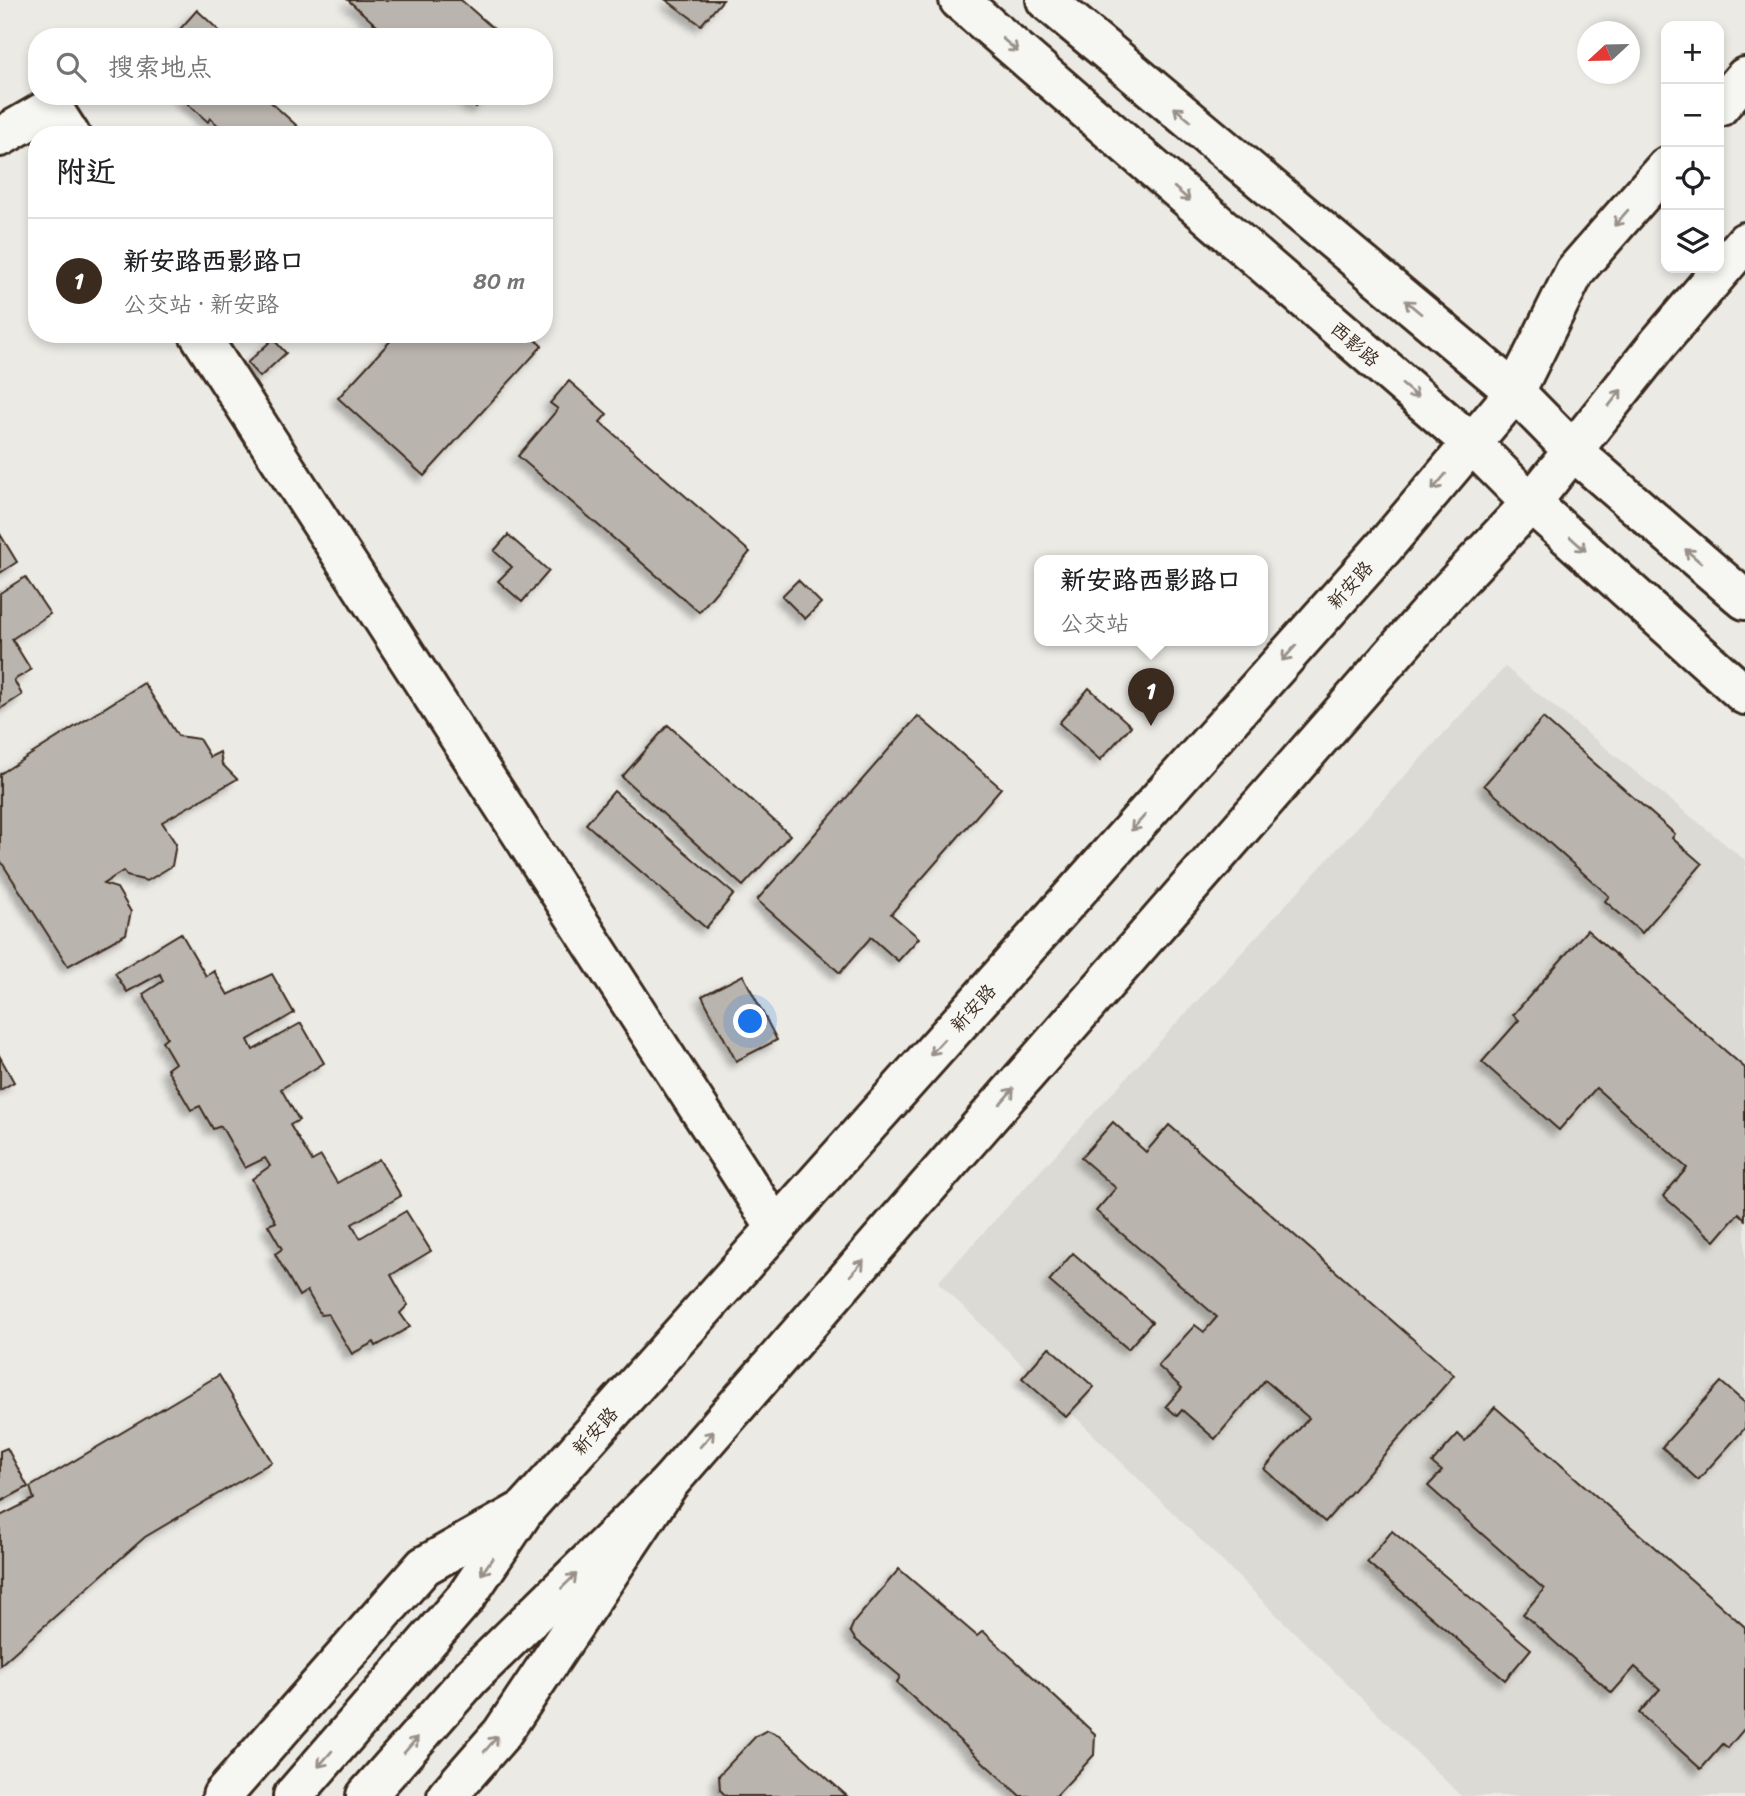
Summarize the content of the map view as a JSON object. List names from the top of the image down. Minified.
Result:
{"streets":{"main road":["西影路","新安路"]},"crossings":[["西影路","新安路"]],"north":"left","page":{"map_buttons":["+","−"],"search":"搜索地点","heading":"附近","list":[{"mark":"1","name":"新安路西影路口","note":"公交站 · 新安路","value":"80 m"}],"popup":["新安路西影路口","公交站"],"pins":"1"}}
